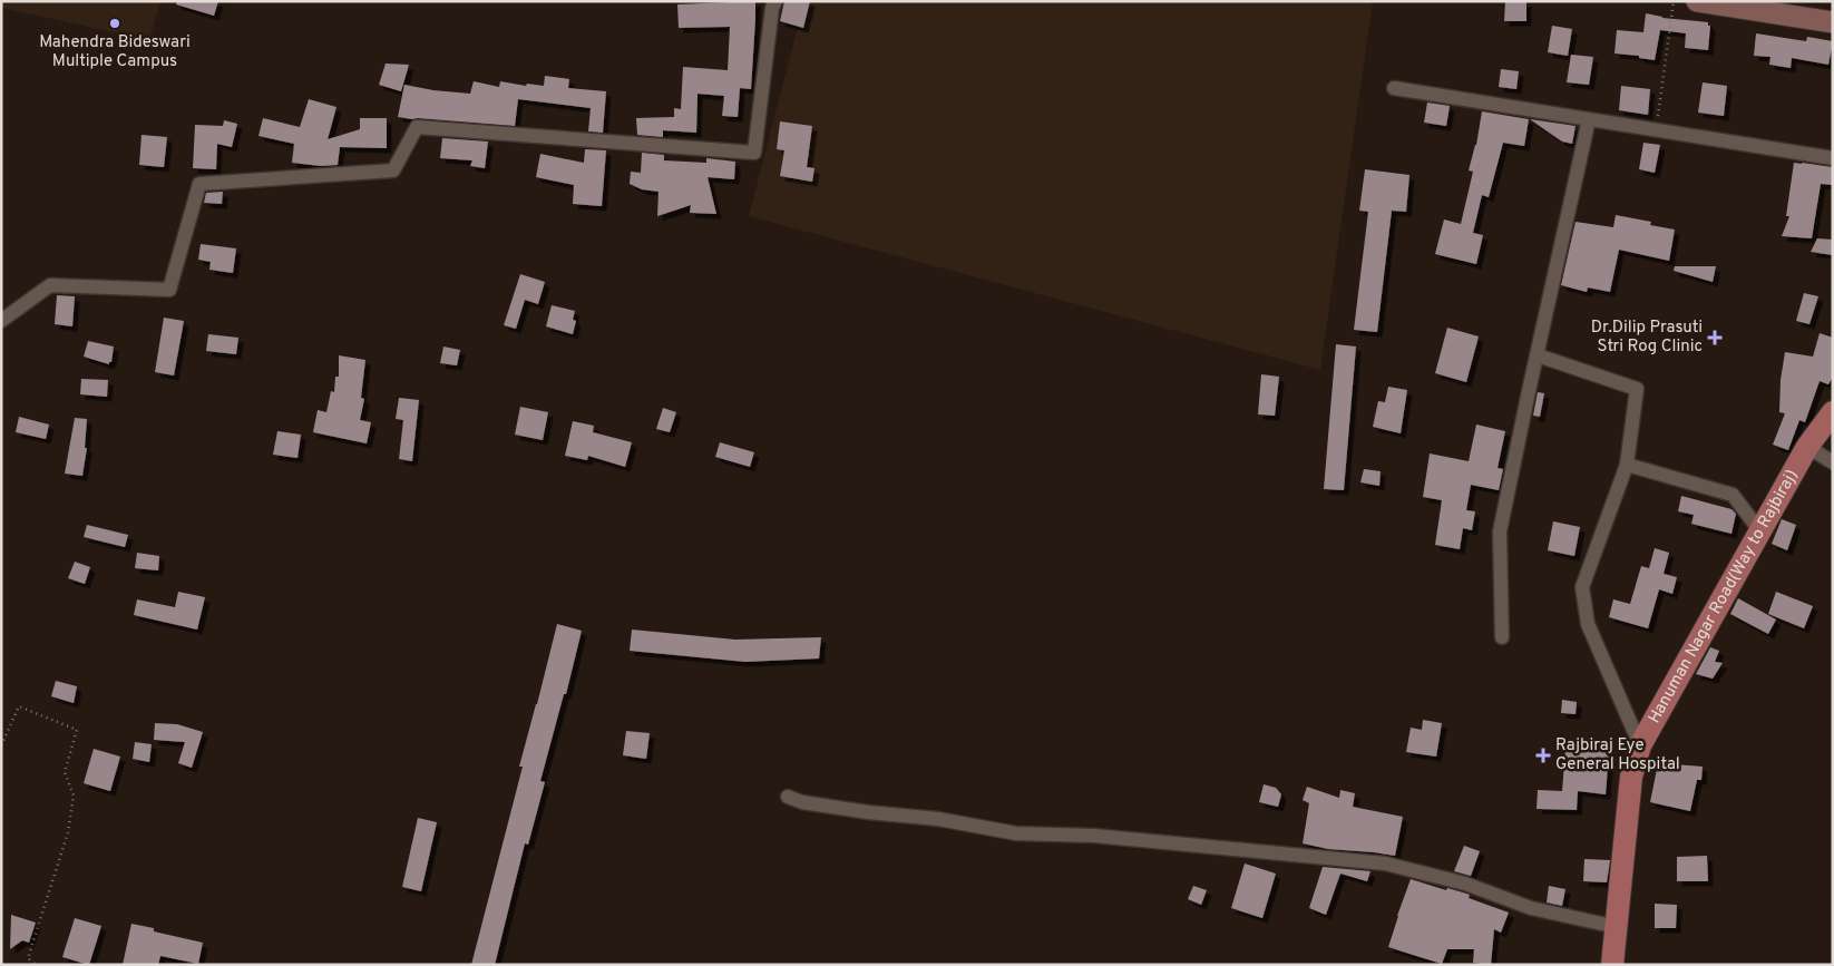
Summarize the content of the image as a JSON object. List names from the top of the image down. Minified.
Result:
{"streets":{"main road":["Hanuman Nagar Road(Way to Rajbiraj)"]},"places":{"other":["Mahendra Bideswari Multiple Campus"],"health":["Dr.Dilip Prasuti Stri Rog Clinic","Rajbiraj Eye General Hospital"]}}
